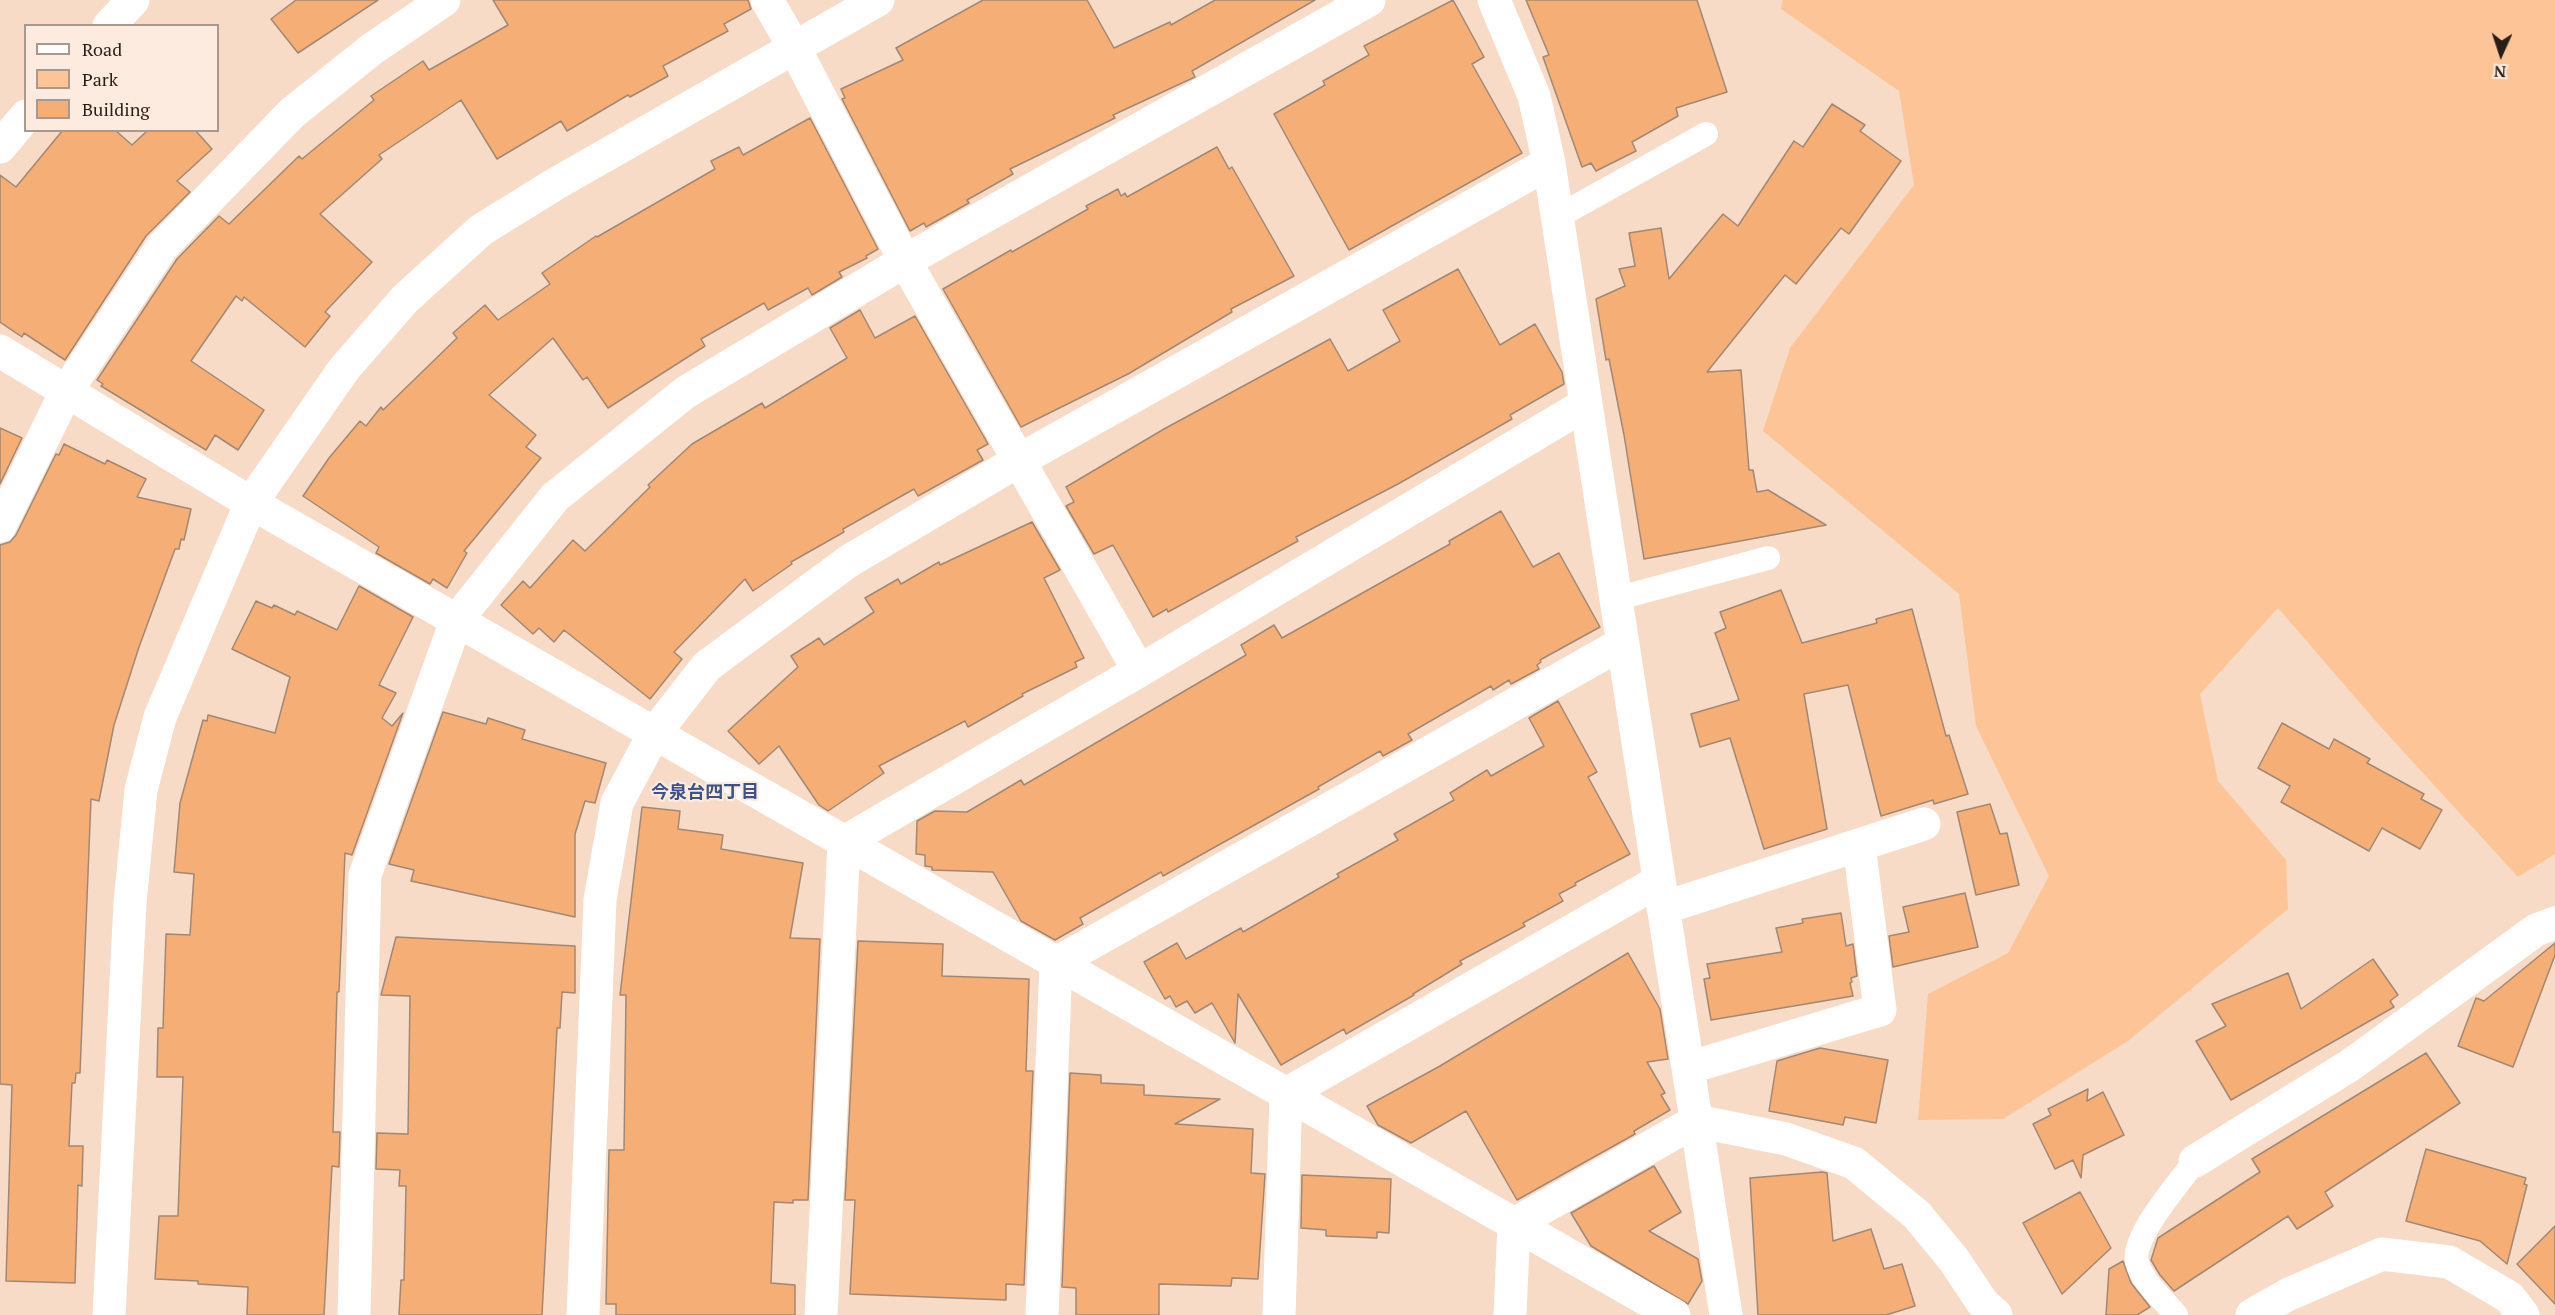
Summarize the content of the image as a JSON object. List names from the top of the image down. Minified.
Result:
{"districts":["今泉台四丁目"],"legend":["Road","Park","Building"],"north":"bottom"}
